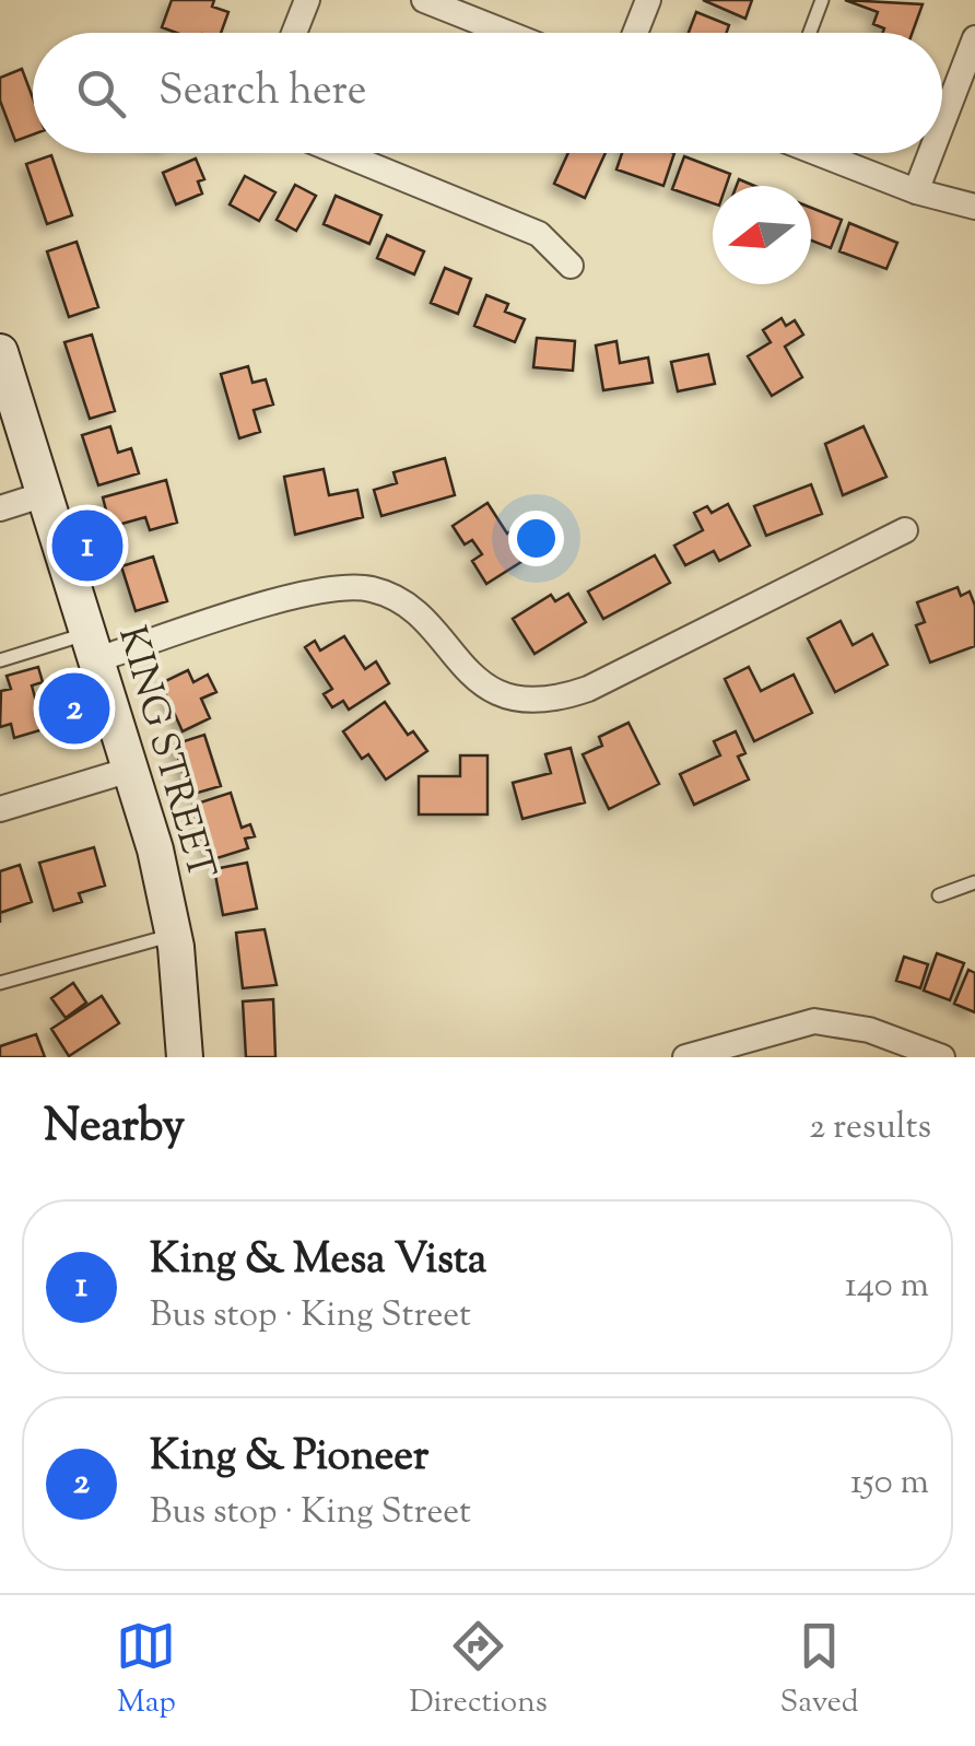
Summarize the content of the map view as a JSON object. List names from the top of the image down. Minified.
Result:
{"streets":{"street":["KING STREET"]},"north":"left","page":{"search":"Search here","pins":["1","2"],"heading":["Nearby","2 results"],"list":[{"mark":"1","name":"King & Mesa Vista","note":"Bus stop · King Street","value":"140 m"},{"mark":"2","name":"King & Pioneer","note":"Bus stop · King Street","value":"150 m"}],"nav":["Map","Directions","Saved"]}}
